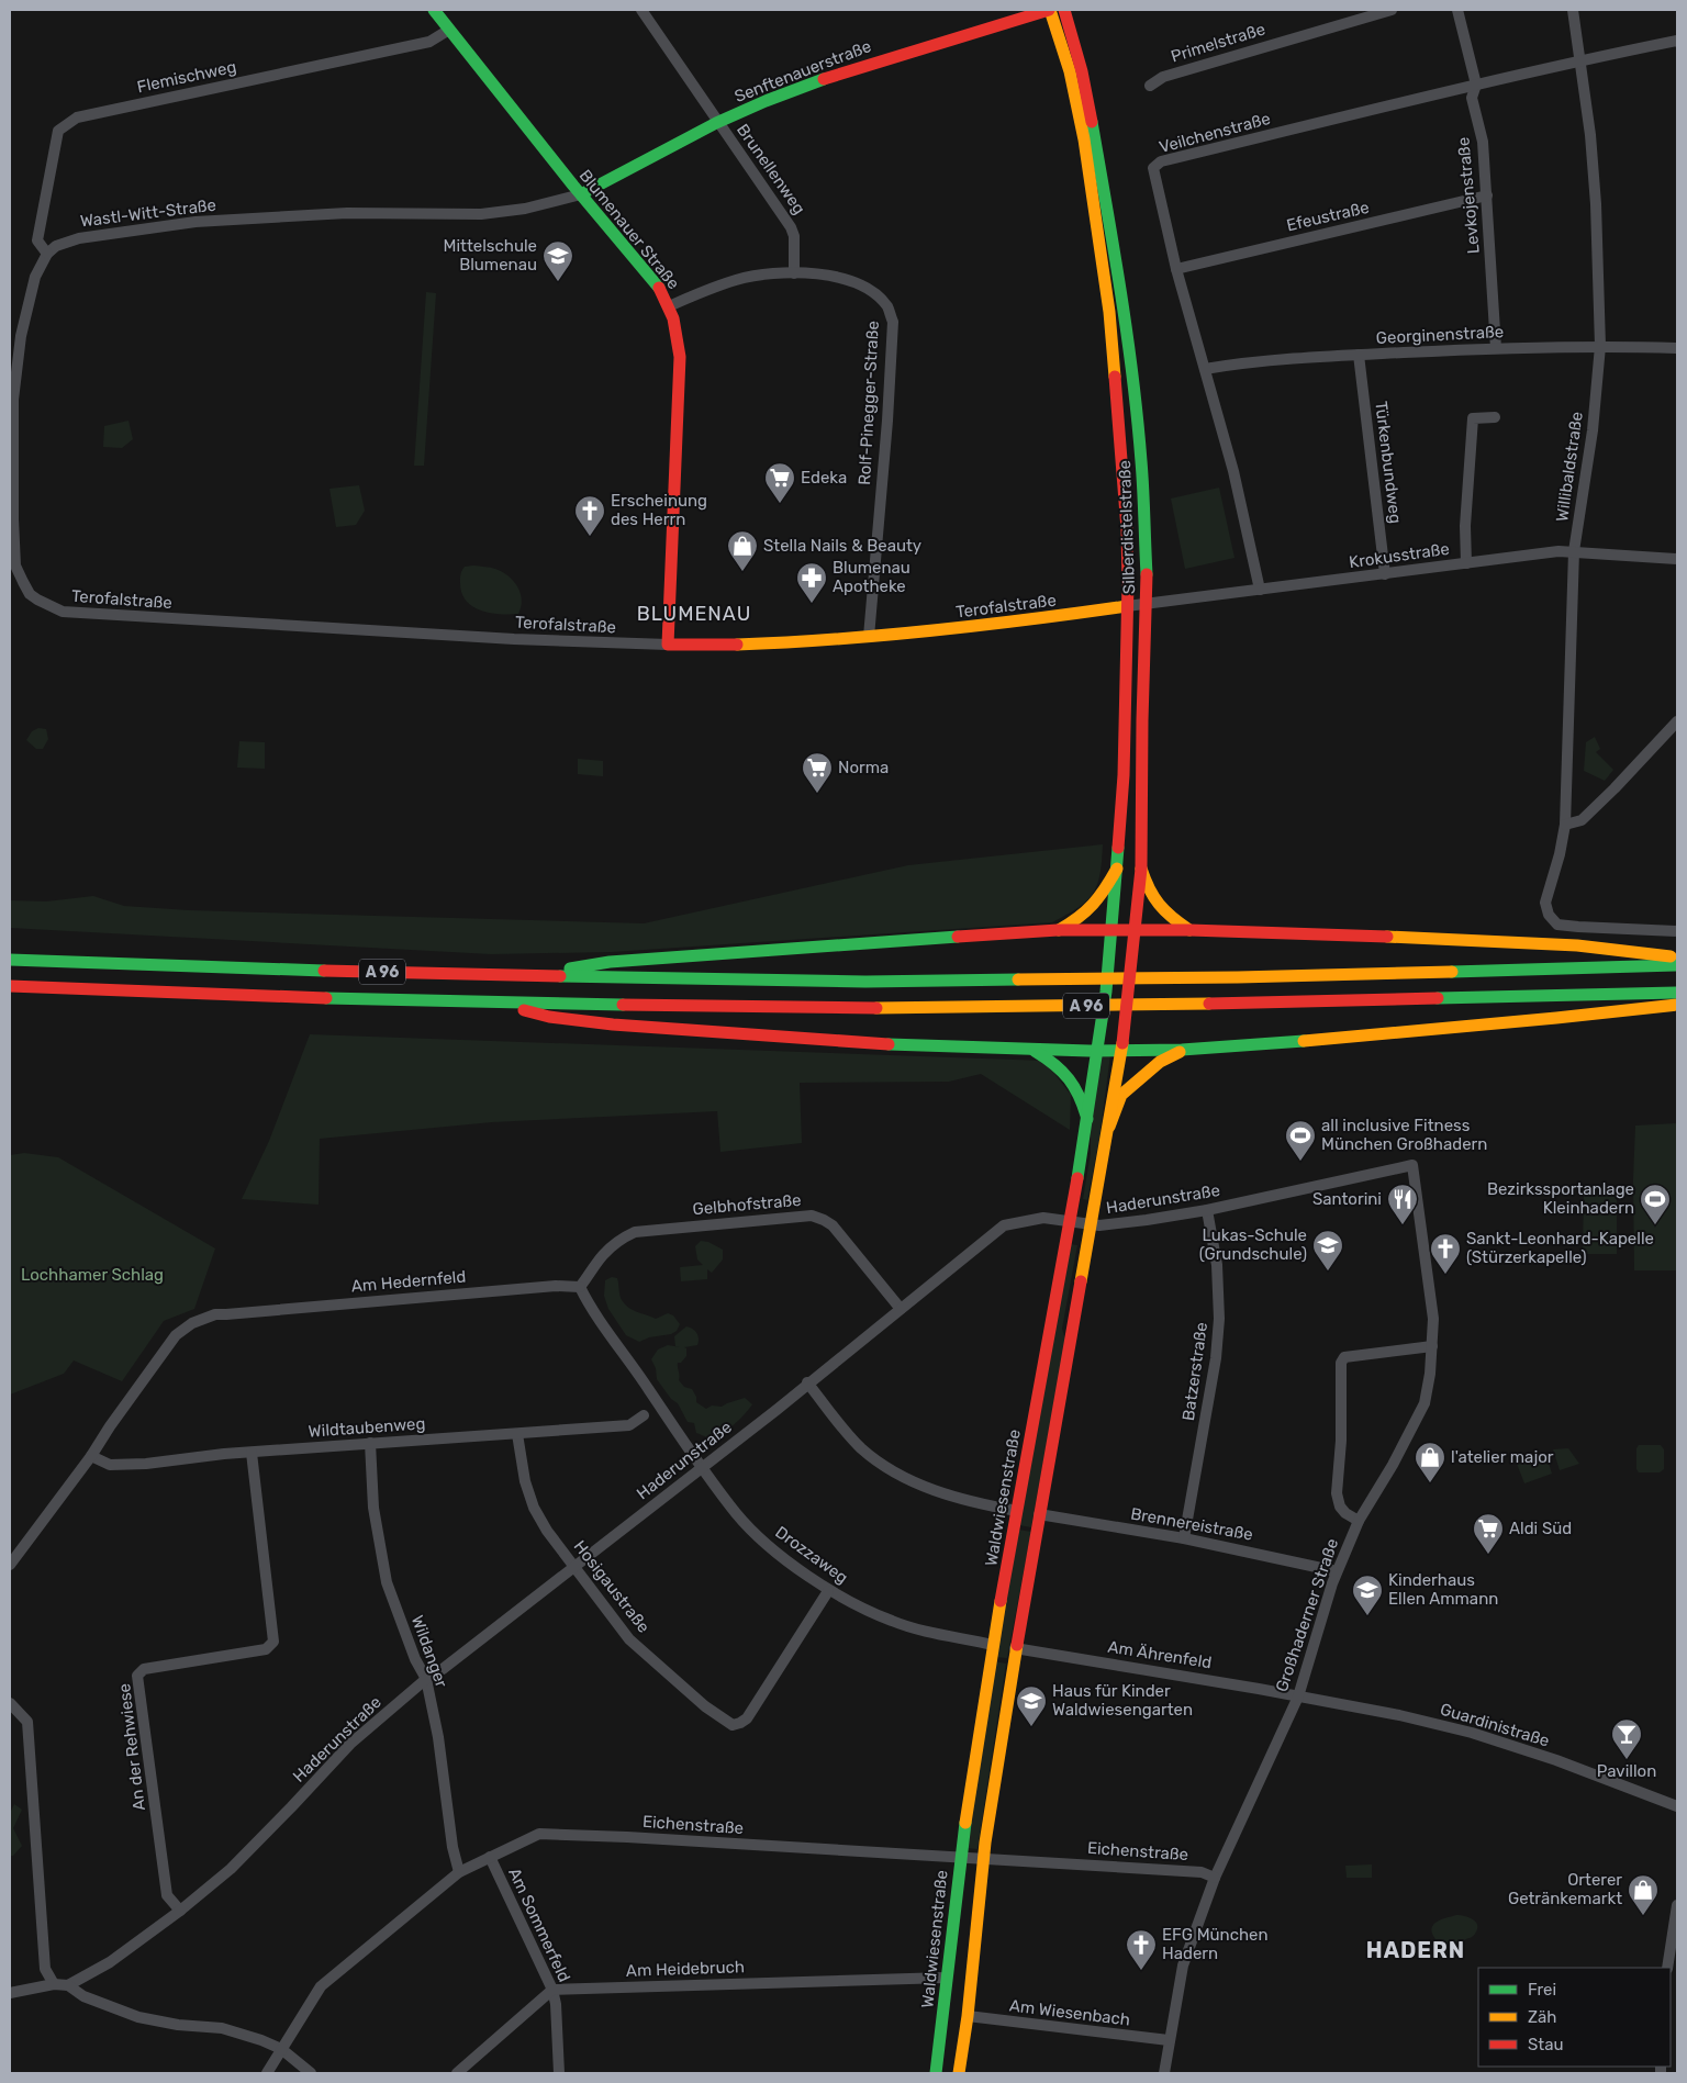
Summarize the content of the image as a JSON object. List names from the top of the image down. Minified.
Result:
{"streets":{"main road":["Senftenauerstraße","Blumenauer Straße","Silberdistelstraße","Terofalstraße","A 96","Waldwiesenstraße"],"street":["Primelstraße","Flemischweg","Veilchenstraße","Brunellenweg","Levkojenstraße","Wastl-Witt-Straße","Efeustraße","Georginenstraße","Rolf-Pinegger-Straße","Türkenbundweg","Willibaldstraße","Krokusstraße","Haderunstraße","Gelbhofstraße","Am Hedernfeld","Batzerstraße","Wildtaubenweg","Brennereistraße","Drozzaweg","Hosigaustraße","Großhaderner Straße","Wildanger","Am Ährenfeld","Guardinistraße","An der Rehwiese","Eichenstraße","Am Sommerfeld","Am Heidebruch","Am Wiesenbach"]},"crossings":[["Senftenauerstraße","Brunellenweg"],["Senftenauerstraße","Wastl-Witt-Straße"],["Senftenauerstraße","Blumenauer Straße"],["Senftenauerstraße","Silberdistelstraße"],["Flemischweg","Wastl-Witt-Straße"],["Flemischweg","Blumenauer Straße"],["Flemischweg","Terofalstraße"],["Veilchenstraße","Levkojenstraße"],["Veilchenstraße","Efeustraße"],["Veilchenstraße","Georginenstraße"],["Veilchenstraße","Willibaldstraße"],["Veilchenstraße","Krokusstraße"],["Brunellenweg","Rolf-Pinegger-Straße"],["Levkojenstraße","Efeustraße"],["Levkojenstraße","Georginenstraße"],["Wastl-Witt-Straße","Blumenauer Straße"],["Wastl-Witt-Straße","Terofalstraße"],["Blumenauer Straße","Rolf-Pinegger-Straße"],["Blumenauer Straße","Terofalstraße"],["Georginenstraße","Türkenbundweg"],["Georginenstraße","Willibaldstraße"],["Rolf-Pinegger-Straße","Terofalstraße"],["Türkenbundweg","Krokusstraße"],["Willibaldstraße","Krokusstraße"],["Silberdistelstraße","Krokusstraße"],["Silberdistelstraße","Terofalstraße"],["Silberdistelstraße","Waldwiesenstraße"],["Krokusstraße","Terofalstraße"],["Haderunstraße","Gelbhofstraße"],["Haderunstraße","Batzerstraße"],["Haderunstraße","Waldwiesenstraße"],["Haderunstraße","Drozzaweg"],["Haderunstraße","Hosigaustraße"],["Haderunstraße","Großhaderner Straße"],["Haderunstraße","Wildanger"],["Haderunstraße","An der Rehwiese"],["Gelbhofstraße","Am Hedernfeld"],["Am Hedernfeld","Wildtaubenweg"],["Batzerstraße","Brennereistraße"],["Wildtaubenweg","Hosigaustraße"],["Wildtaubenweg","Wildanger"],["Wildtaubenweg","An der Rehwiese"],["Waldwiesenstraße","Drozzaweg"],["Waldwiesenstraße","Eichenstraße"],["Waldwiesenstraße","Am Heidebruch"],["Brennereistraße","Großhaderner Straße"],["Drozzaweg","Hosigaustraße"],["Großhaderner Straße","Am Ährenfeld"],["Großhaderner Straße","Guardinistraße"],["Großhaderner Straße","Eichenstraße"],["Großhaderner Straße","Am Wiesenbach"],["Wildanger","Eichenstraße"],["Am Ährenfeld","Guardinistraße"],["Eichenstraße","Am Sommerfeld"],["Am Sommerfeld","Am Heidebruch"]],"districts":["BLUMENAU","HADERN"],"parks":["Lochhamer Schlag"],"places":{"school or university":["Mittelschule Blumenau","Lukas-Schule (Grundschule)","Kinderhaus Ellen Ammann","Haus für Kinder Waldwiesengarten"],"supermarket":["Edeka","Norma","Aldi Süd"],"church":["Erscheinung des Herrn","Sankt-Leonhard-Kapelle (Stürzerkapelle)","EFG München Hadern"],"shop":["Stella Nails & Beauty","l'atelier major","Orterer Getränkemarkt"],"pharmacy":["Blumenau Apotheke"],"sports":["all inclusive Fitness München Großhadern","Bezirkssportanlage Kleinhadern"],"restaurant":["Santorini"],"bar":["Pavillon"]},"legend":["Frei","Zäh","Stau"]}
